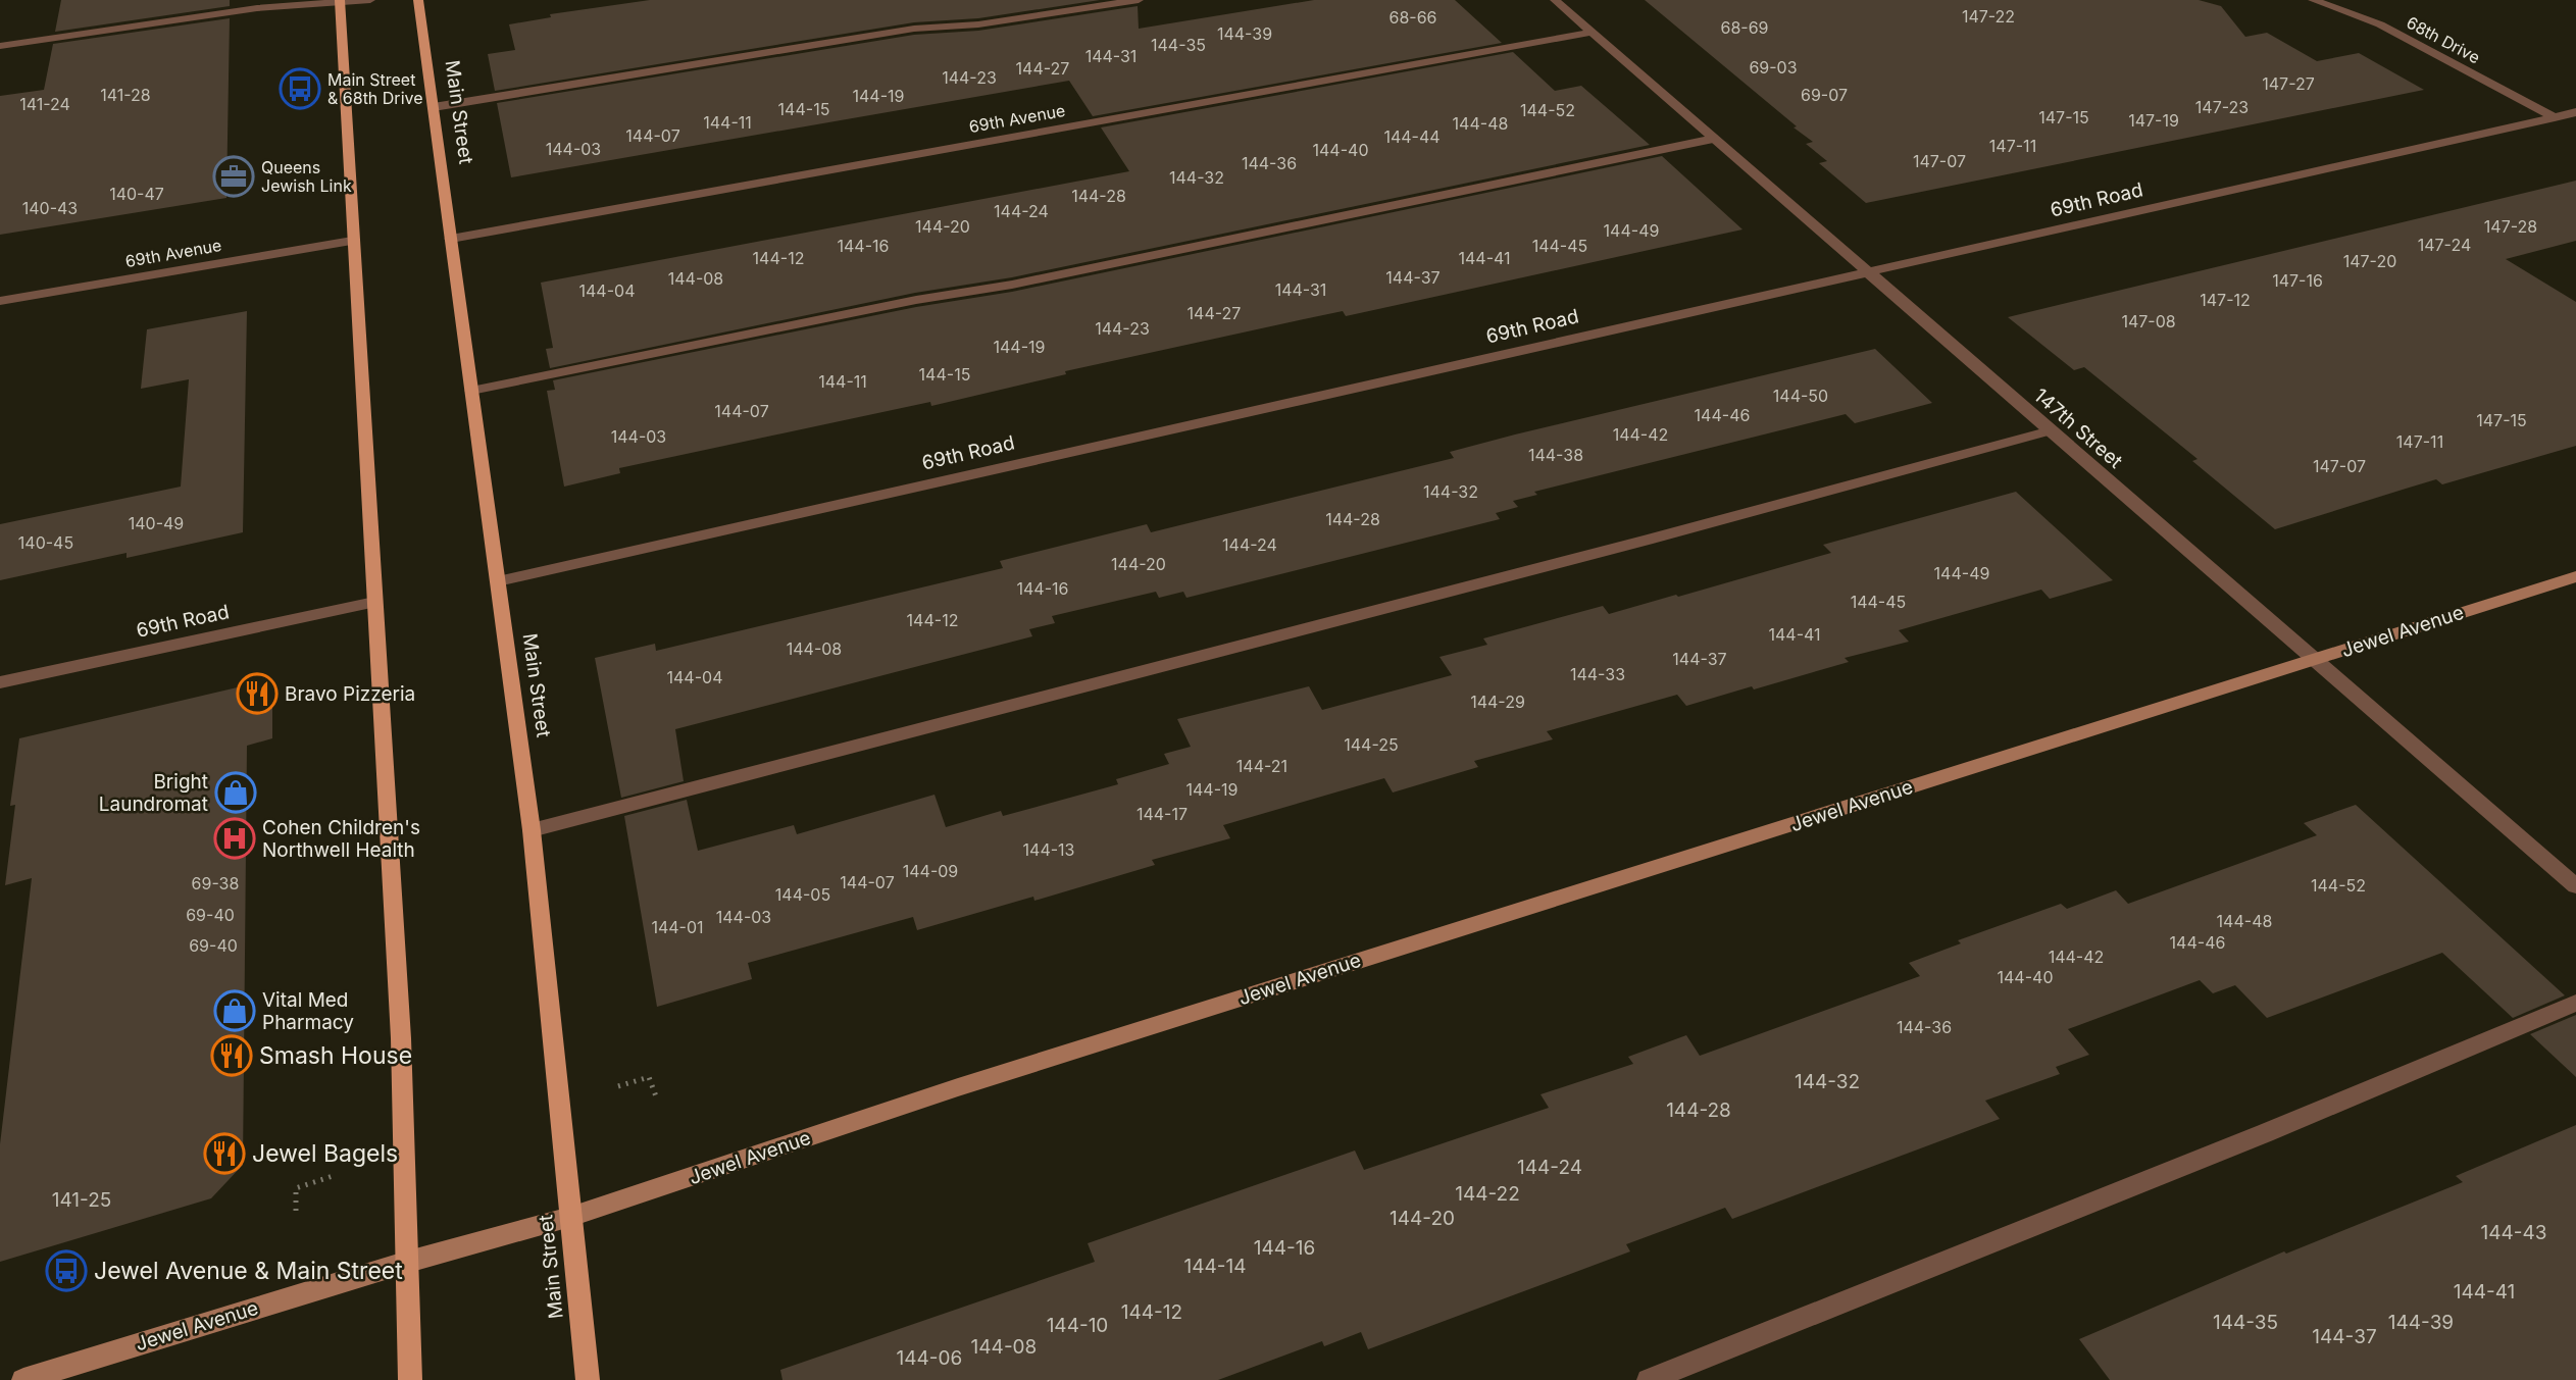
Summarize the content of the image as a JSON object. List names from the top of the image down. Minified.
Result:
{"streets":{"main road":["Main Street"],"street":["68th Drive","69th Avenue","69th Road","147th Street","Jewel Avenue"]},"crossings":[["68th Drive","69th Road"],["Main Street","69th Avenue"],["Main Street","69th Road"],["Main Street","Jewel Avenue"],["69th Avenue","147th Street"],["69th Road","147th Street"],["147th Street","Jewel Avenue"]],"places":{"bus stop":["Main Street & 68th Drive","Jewel Avenue & Main Street"],"office":["Queens Jewish Link"],"restaurant":["Bravo Pizzeria","Smash House","Jewel Bagels"],"shop":["Bright Laundromat","Vital Med Pharmacy"],"hospital":["Cohen Children's Northwell Health"]},"house_numbers":["147-22","68-66","68-69","144-39","144-35","144-31","69-03","144-27","144-23","147-27","141-28","69-07","144-19","141-24","147-23","144-15","144-52","147-15","147-19","144-11","144-48","144-07","144-44","147-11","144-03","144-40","147-07","144-36","144-32","140-47","144-28","140-43","144-24","144-20","147-28","144-49","147-24","144-16","144-45","144-12","144-41","147-20","144-37","144-08","147-16","144-31","144-04","147-12","144-27","147-08","144-23","144-19","144-15","144-11","144-50","144-07","144-46","147-15","144-42","144-03","147-11","144-38","147-07","144-32","144-28","140-49","140-45","144-24","144-20","144-49","144-16","144-45","144-12","144-41","144-08","144-37","144-33","144-04","144-29","144-25","144-21","144-19","144-17","144-13","144-09","144-07","69-38","144-52","144-05","69-40","144-03","144-48","144-01","144-46","69-40","144-42","144-40","144-36","144-32","144-28","144-24","144-22","141-25","144-20","144-43","144-16","144-14","144-41","144-12","144-35","144-39","144-10","144-37","144-08","144-06"]}
